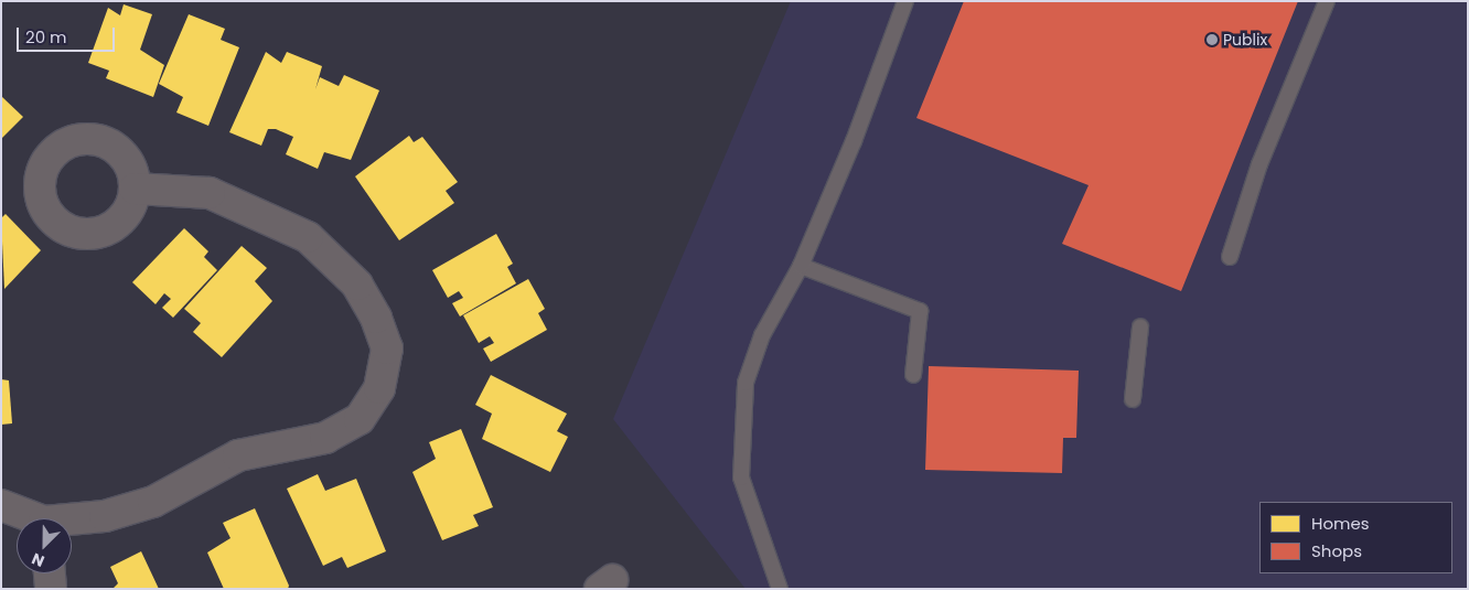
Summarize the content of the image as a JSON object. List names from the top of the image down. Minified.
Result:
{"places":["Publix"],"legend":["Homes","Shops"],"scale_bar":"20 m","north":"bottom left"}
